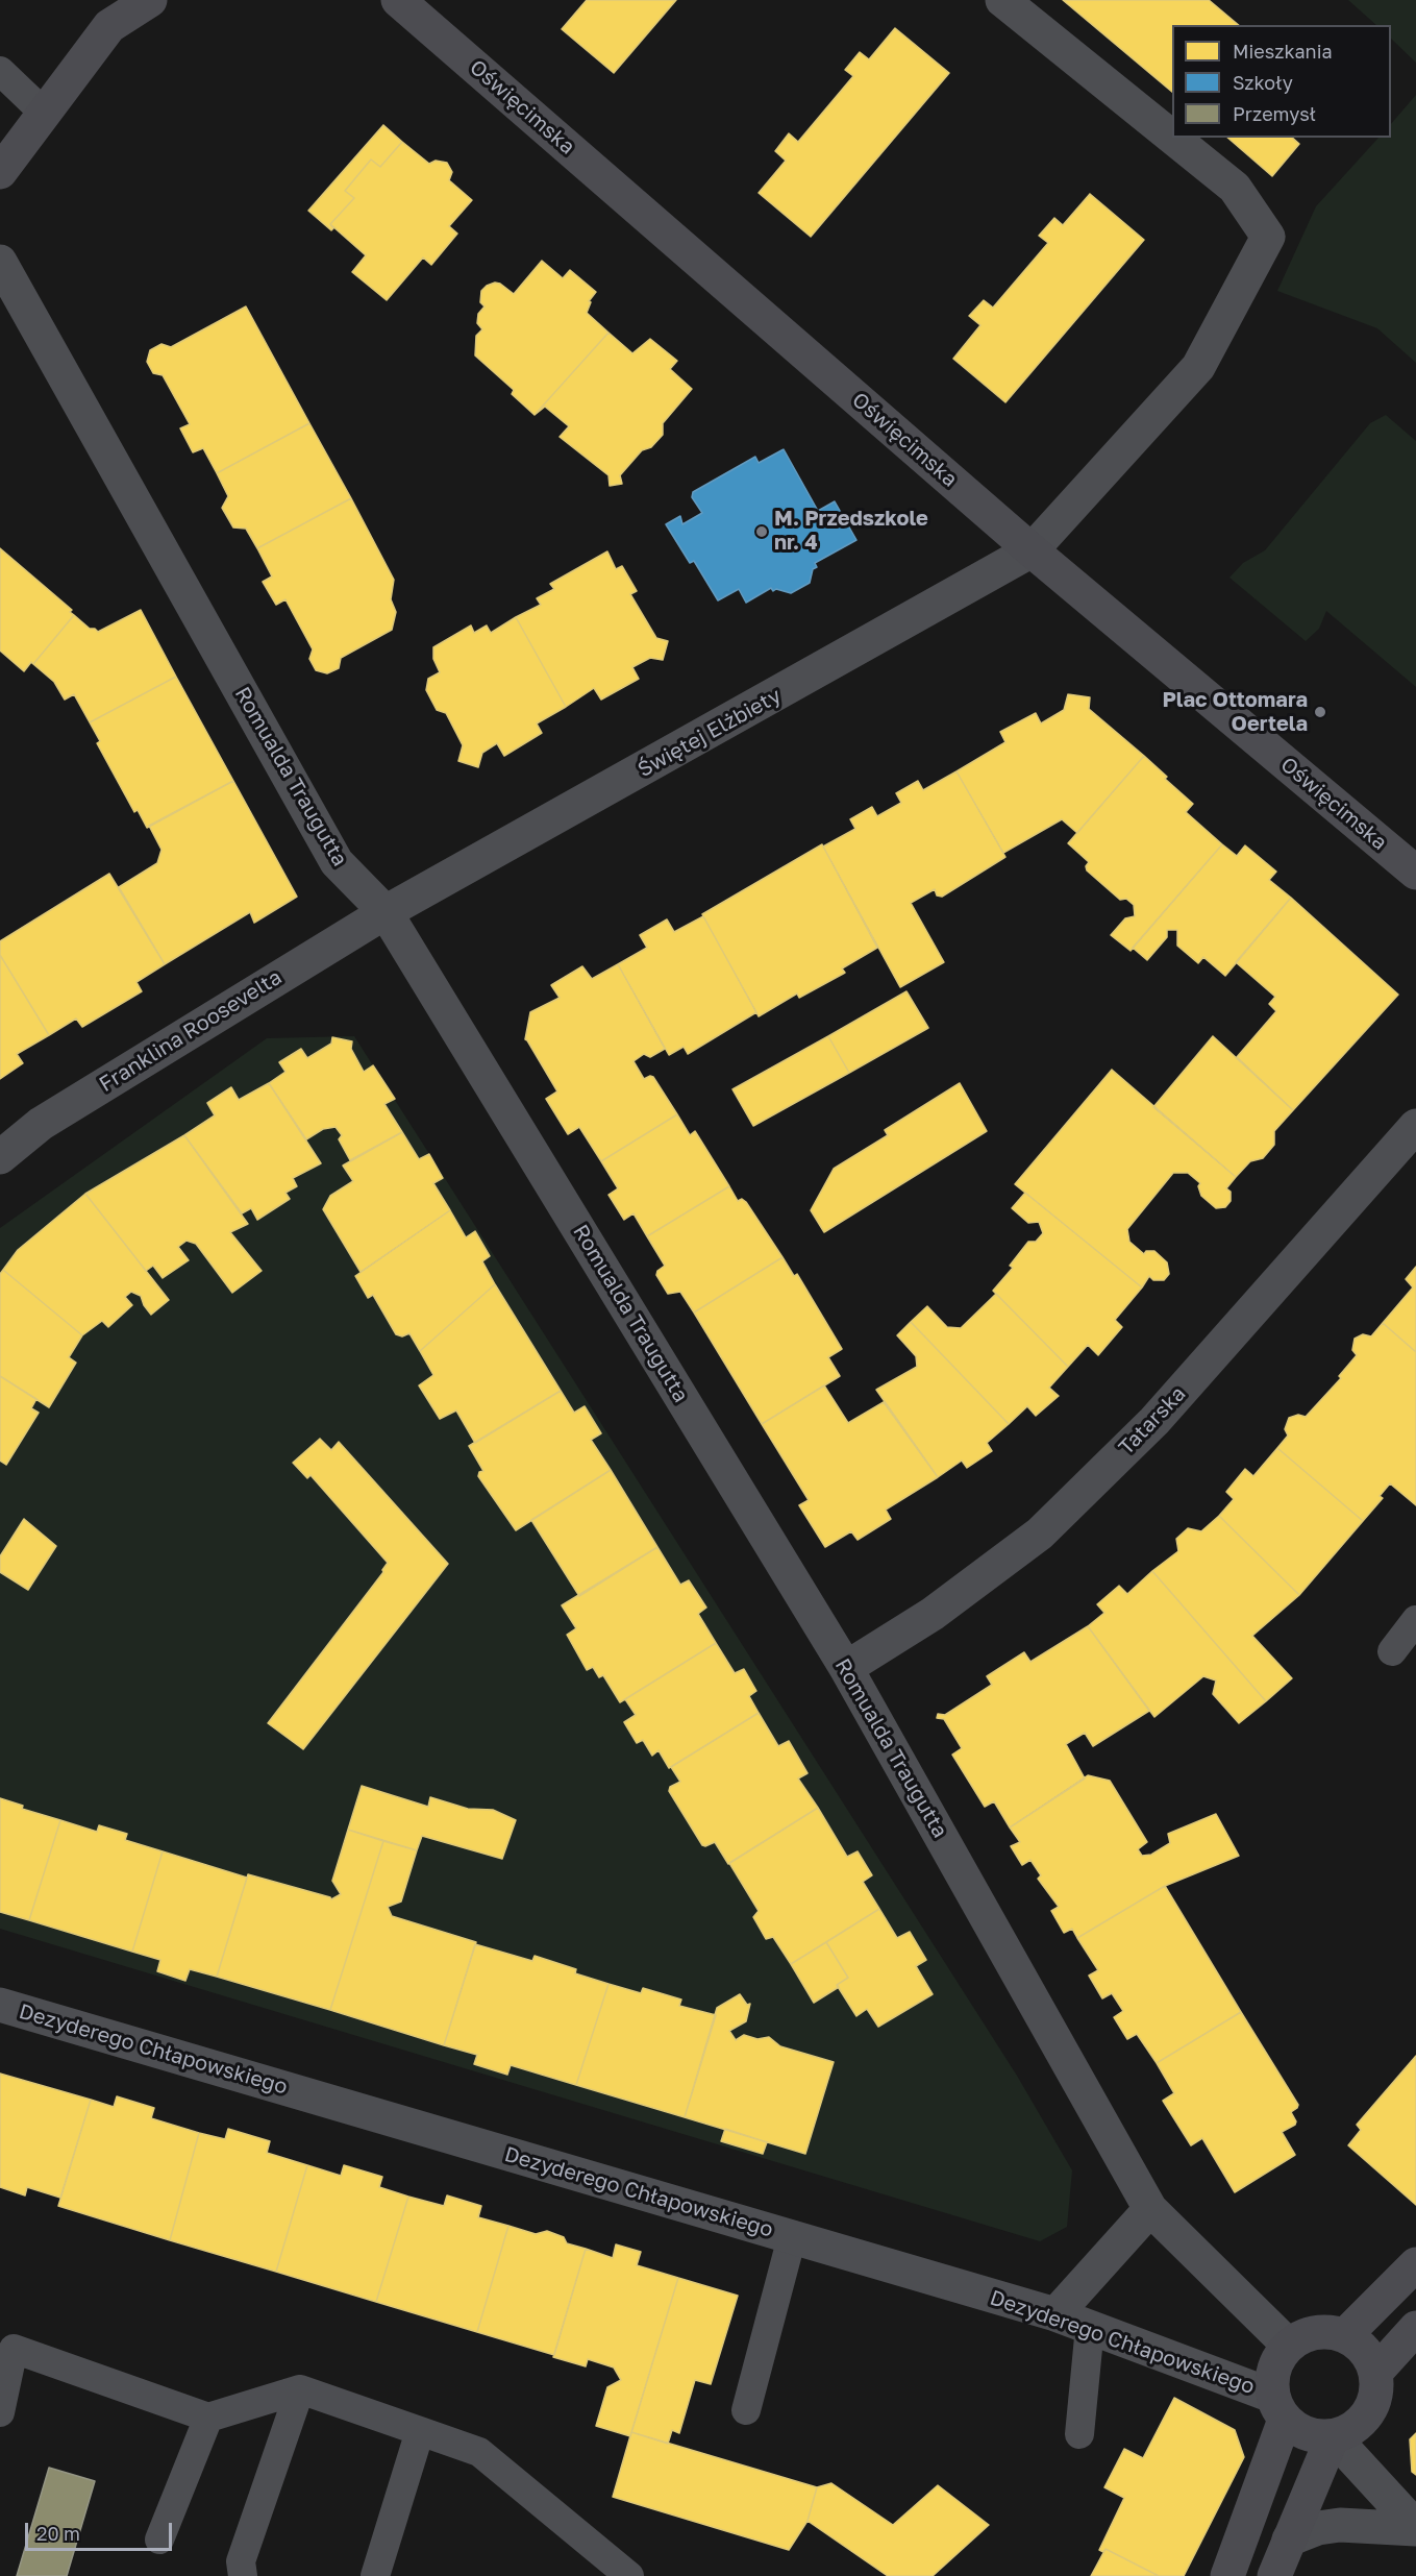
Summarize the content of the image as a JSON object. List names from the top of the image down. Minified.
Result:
{"streets":{"street":["Oświęcimska","Świętej Elżbiety","Romualda Traugutta","Franklina Roosevelta","Tatarska","Dezyderego Chłapowskiego"]},"crossings":[["Oświęcimska","Świętej Elżbiety"],["Świętej Elżbiety","Romualda Traugutta"],["Świętej Elżbiety","Franklina Roosevelta"],["Romualda Traugutta","Franklina Roosevelta"],["Romualda Traugutta","Tatarska"],["Romualda Traugutta","Dezyderego Chłapowskiego"]],"places":["M. Przedszkole nr. 4","Plac Ottomara Oertela"],"legend":["Mieszkania","Szkoły","Przemysł"],"scale_bar":"20 m"}
